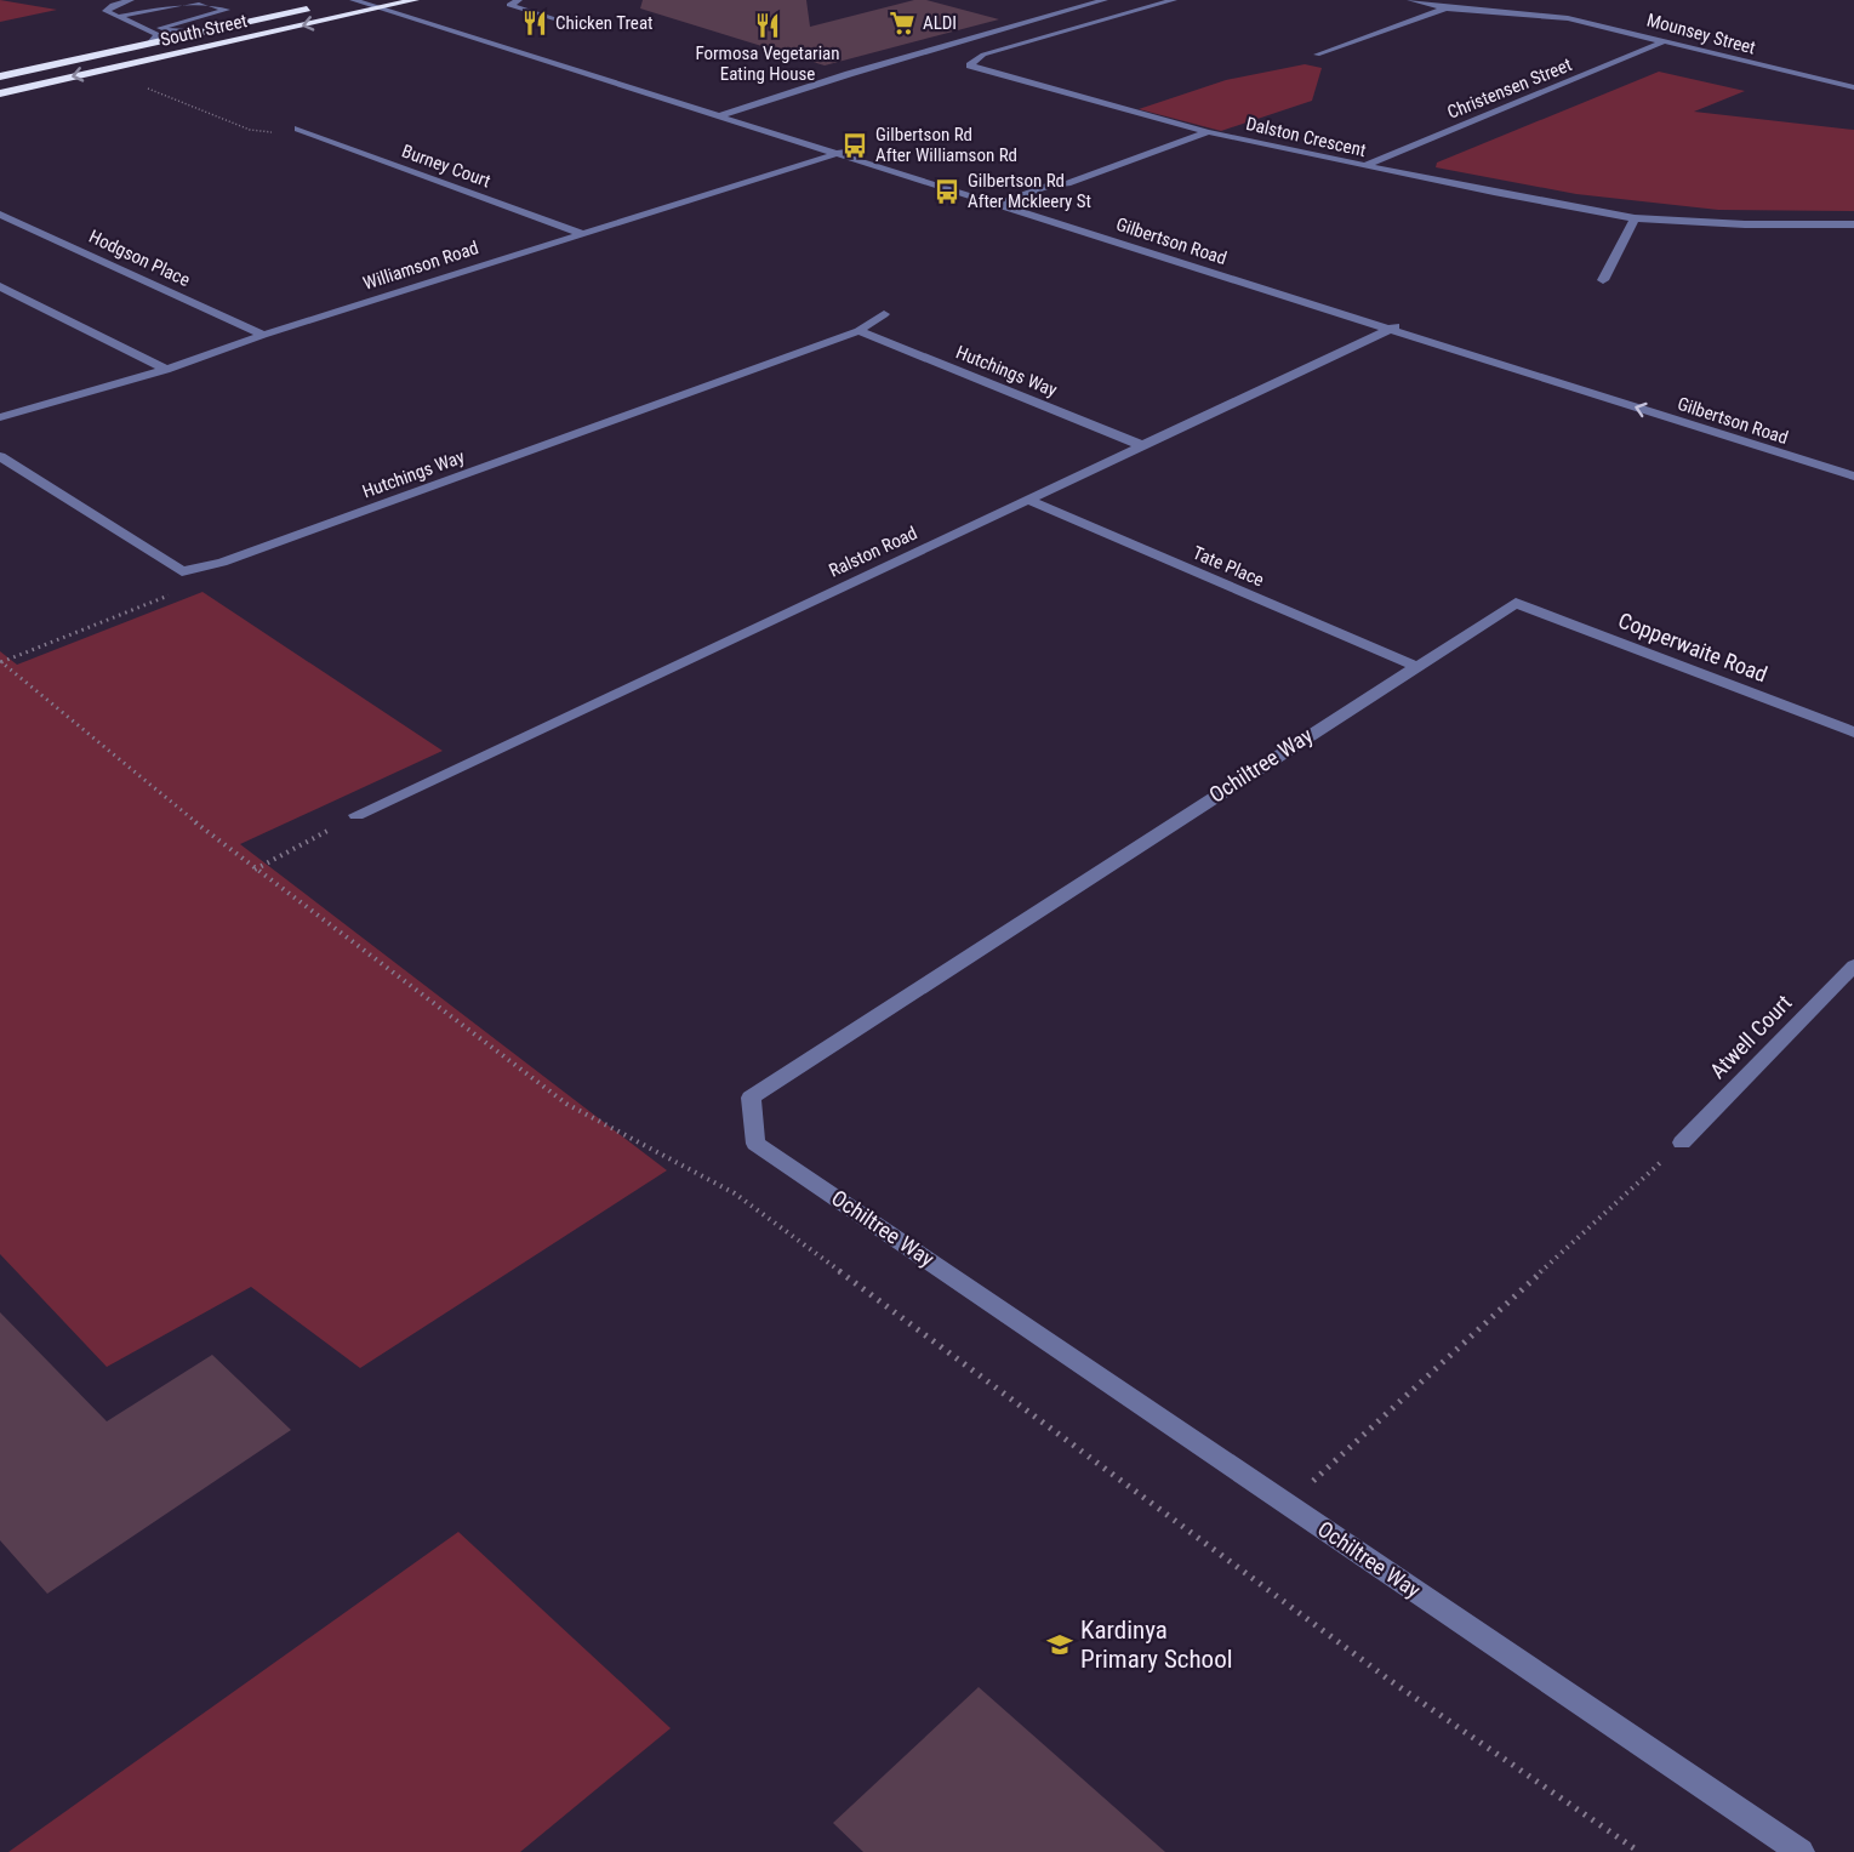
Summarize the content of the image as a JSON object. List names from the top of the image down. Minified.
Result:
{"streets":{"highway":["South Street"],"street":["Mounsey Street","Christensen Street","Dalston Crescent","Burney Court","Gilbertson Road","Hodgson Place","Williamson Road","Hutchings Way","Ralston Road","Tate Place","Copperwaite Road","Ochiltree Way","Atwell Court"]},"crossings":[["South Street","Gilbertson Road"],["Mounsey Street","Christensen Street"],["Christensen Street","Dalston Crescent"],["Burney Court","Williamson Road"],["Gilbertson Road","Williamson Road"],["Gilbertson Road","Ralston Road"],["Hodgson Place","Williamson Road"],["Hutchings Way","Ralston Road"],["Ralston Road","Tate Place"],["Tate Place","Ochiltree Way"],["Copperwaite Road","Ochiltree Way"]],"places":{"restaurant":["Chicken Treat","Formosa Vegetarian Eating House"],"supermarket":["ALDI"],"bus stop":["Gilbertson Rd After Williamson Rd","Gilbertson Rd After Mckleery St"],"school or university":["Kardinya Primary School"]}}
